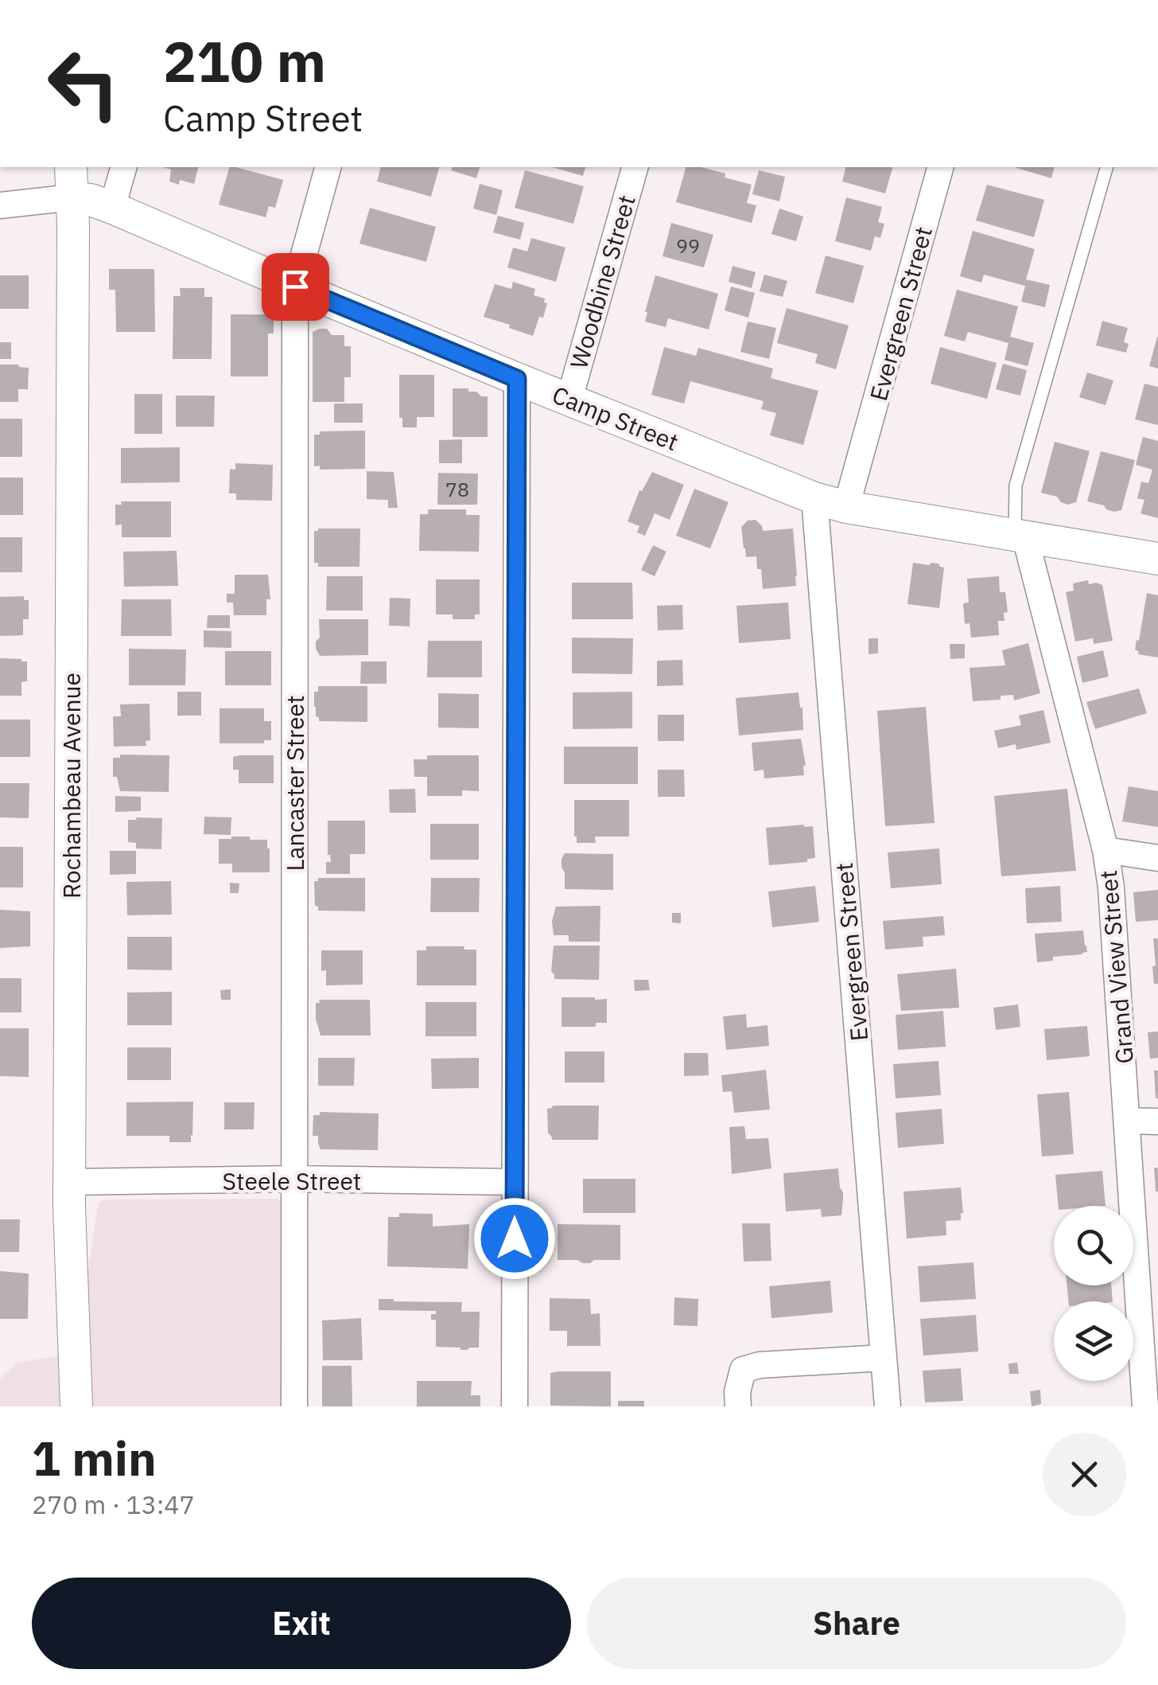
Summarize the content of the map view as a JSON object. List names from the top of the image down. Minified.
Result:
{"streets":{"street":["Woodbine Street","Evergreen Street","Camp Street","Lancaster Street","Rochambeau Avenue","Grand View Street","Steele Street"]},"crossings":[["Woodbine Street","Camp Street"],["Evergreen Street","Camp Street"],["Camp Street","Lancaster Street"],["Camp Street","Rochambeau Avenue"],["Camp Street","Grand View Street"],["Lancaster Street","Steele Street"],["Rochambeau Avenue","Steele Street"]],"house_numbers":["99","78"],"page":{"turn":["210 m","Camp Street"],"heading":["1 min","270 m · 13:47"],"buttons":["Exit","Share"]}}
